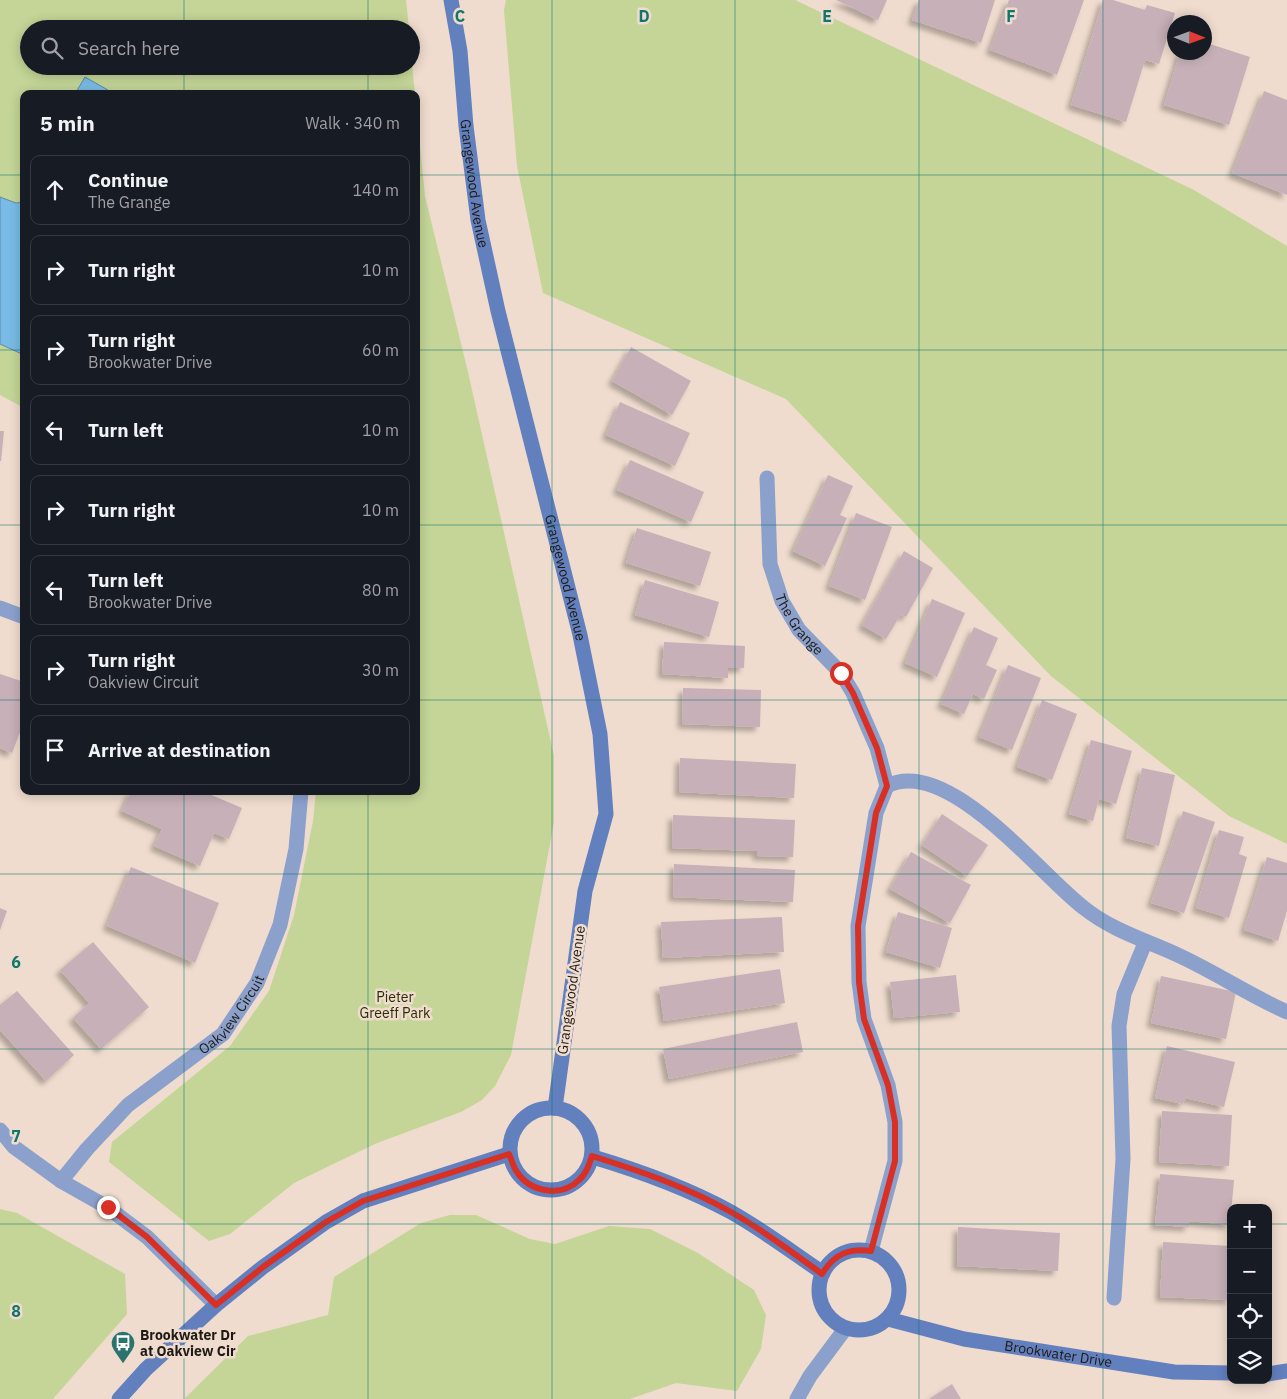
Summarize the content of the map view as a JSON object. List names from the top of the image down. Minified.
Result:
{"streets":{"street":["Grangewood Avenue","The Grange","Oakview Circuit","Brookwater Drive"]},"parks":["Pieter Greeff Park"],"places":{"bus stop":["Brookwater Dr at Oakview Cir"]},"north":"right","page":{"search":"Search here","heading":["5 min","Walk · 340 m"],"list":[["Continue","The Grange","140 m"],["Turn right","10 m"],["Turn right","Brookwater Drive","60 m"],["Turn left","10 m"],["Turn right","10 m"],["Turn left","Brookwater Drive","80 m"],["Turn right","Oakview Circuit","30 m"],"Arrive at destination"],"map_buttons":["+","−"]},"grid":{"columns":["C","D","E","F"],"rows":["6","7","8"]}}
